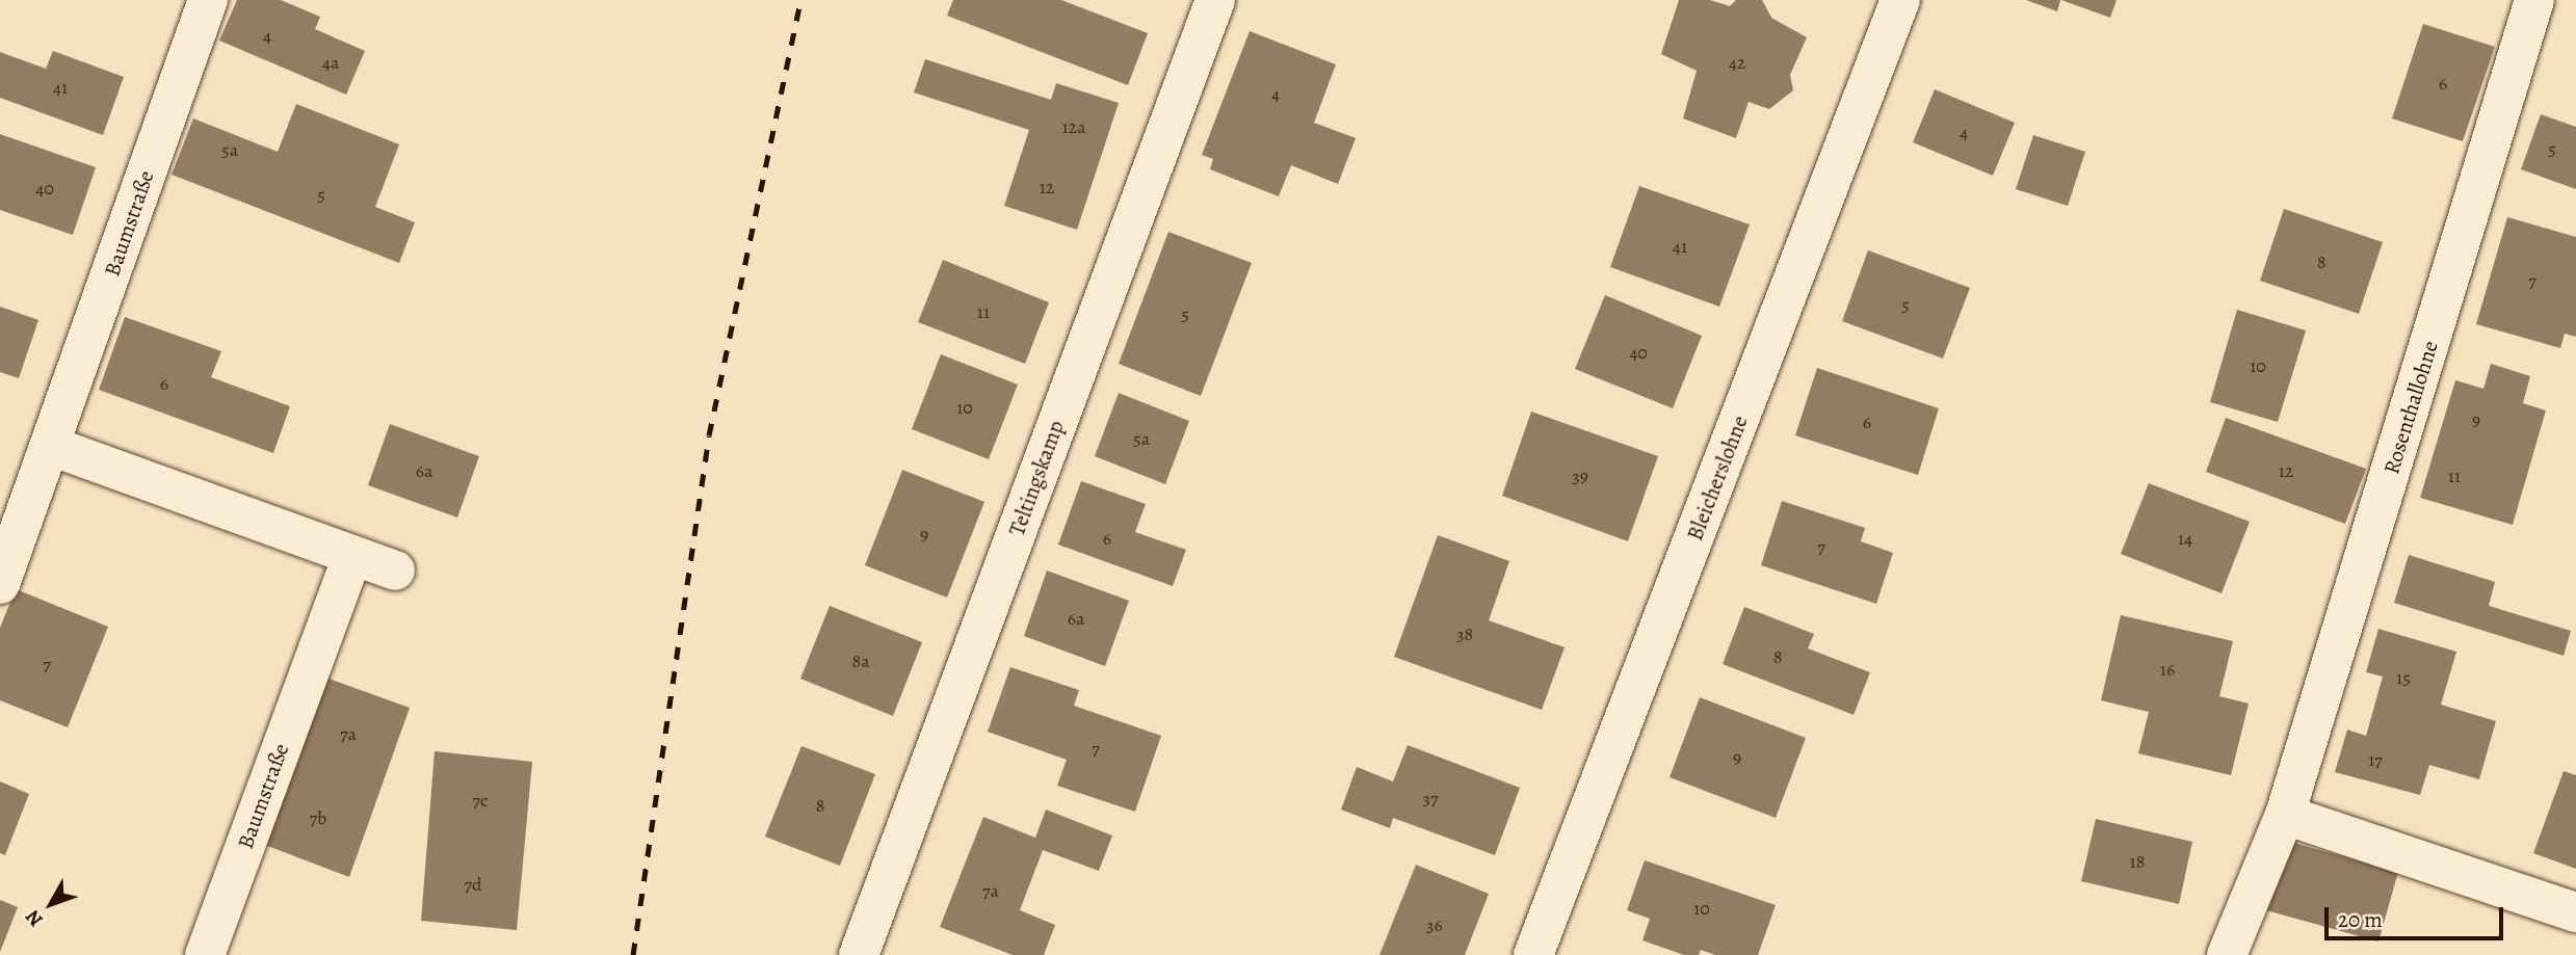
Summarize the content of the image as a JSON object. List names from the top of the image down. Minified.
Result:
{"streets":{"street":["Baumstraße","Rosenthallohne","Teltingskamp","Bleicherslohne"]},"house_numbers":["4","4a","42","6","41","4","12a","4","5","5a","12","40","5","41","8","7","5","11","5","40","10","6","10","9","6","5a","6a","12","39","11","9","6","14","7","6a","38","8","8a","7","16","15","7a","7","9","17","37","7c","8","7b","18","7d","7a","10","36"],"scale_bar":"20 m","north":"bottom left"}
